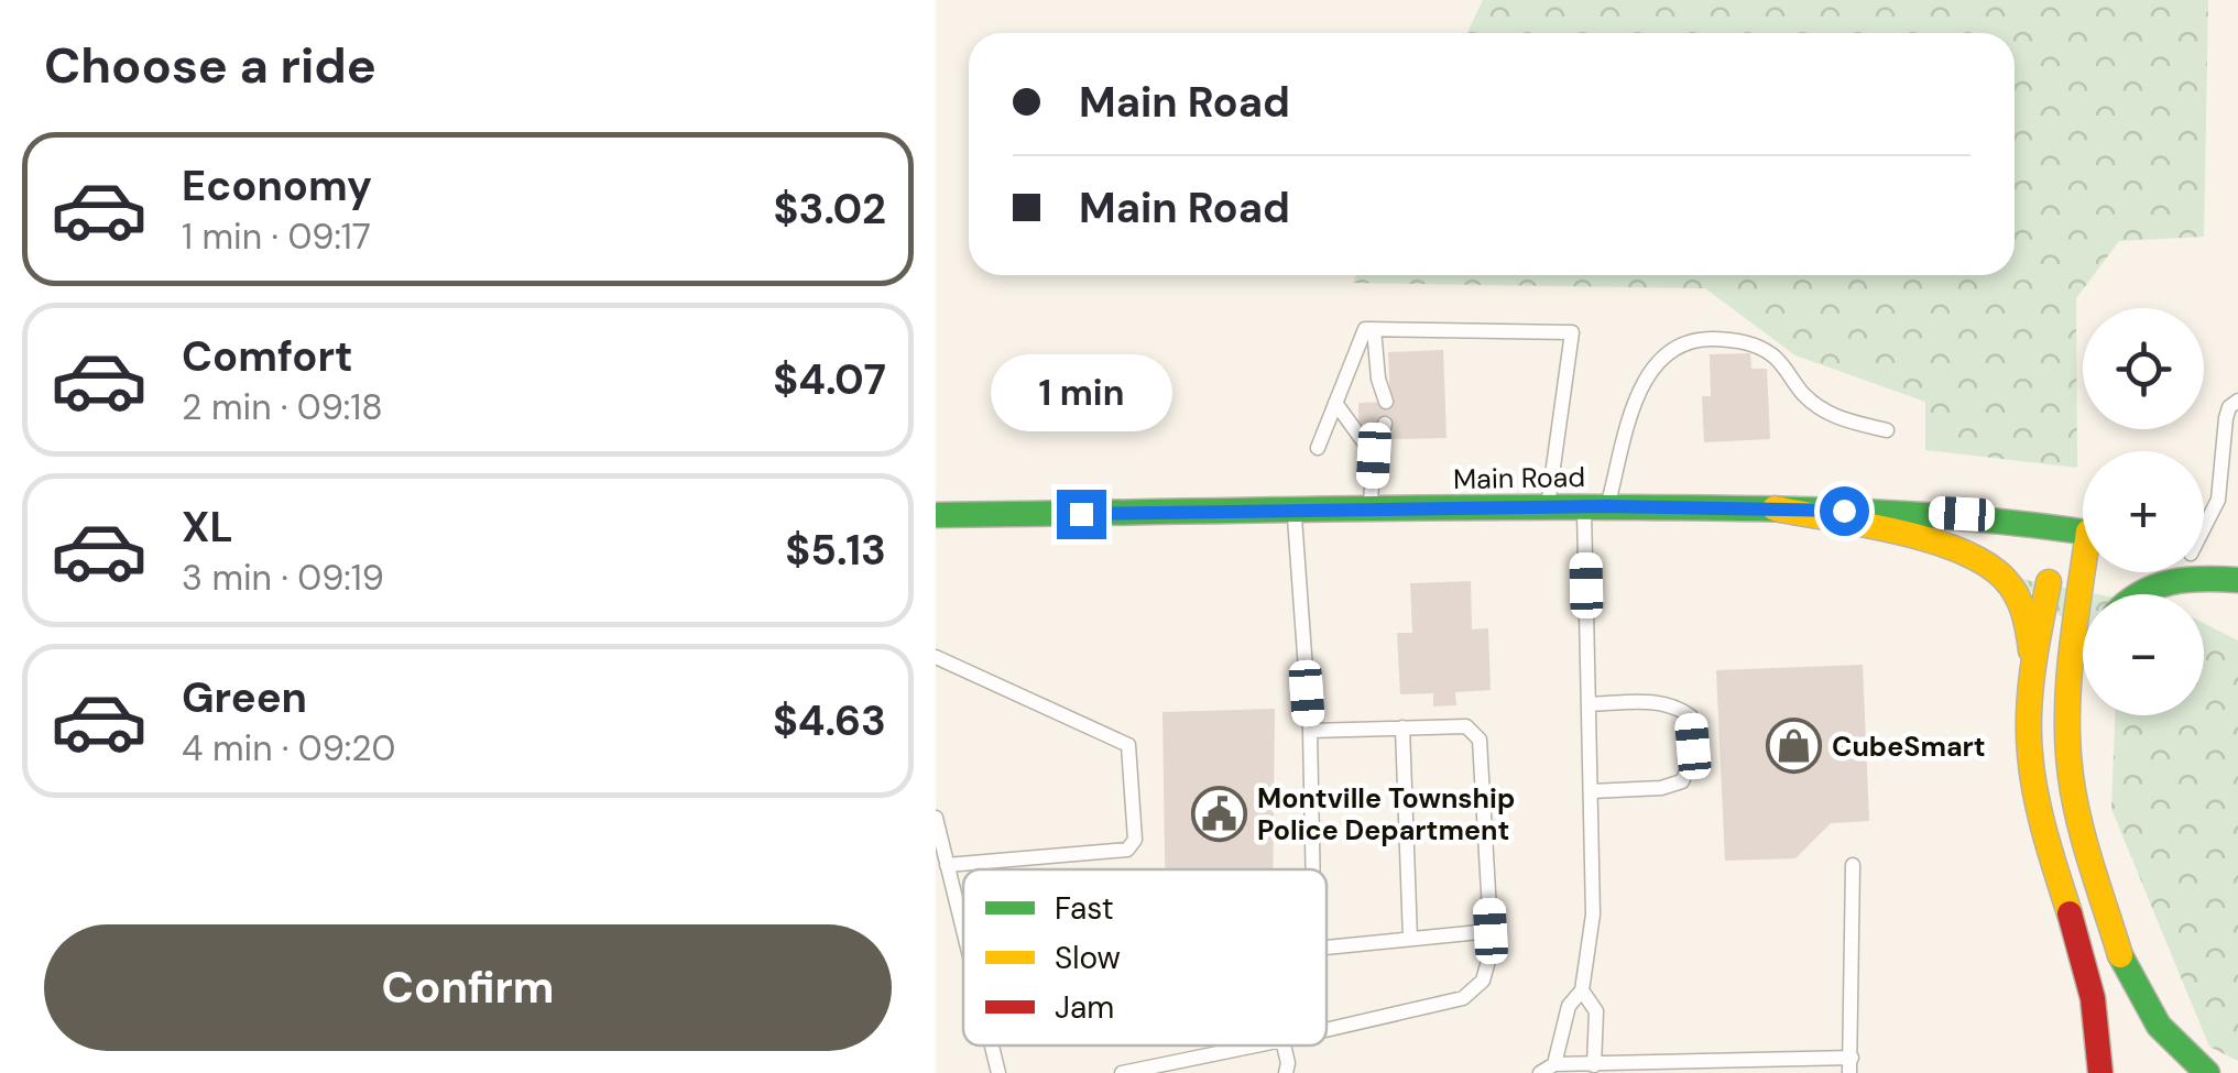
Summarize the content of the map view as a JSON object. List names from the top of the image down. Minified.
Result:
{"streets":{"main road":["Main Road"]},"places":{"shop":["CubeSmart"],"public building":["Montville Township Police Department"]},"legend":["Fast","Slow","Jam"],"page":{"heading":"Choose a ride","banner":["Main Road","Main Road"],"list":[{"name":"Economy","note":"1 min · 09:17","value":"$3.02"},{"name":"Comfort","note":"2 min · 09:18","value":"$4.07"},{"name":"XL","note":"3 min · 09:19","value":"$5.13"},{"name":"Green","note":"4 min · 09:20","value":"$4.63"}],"map_buttons":["+","−"],"bubble":"1 min","buttons":"Confirm"}}
